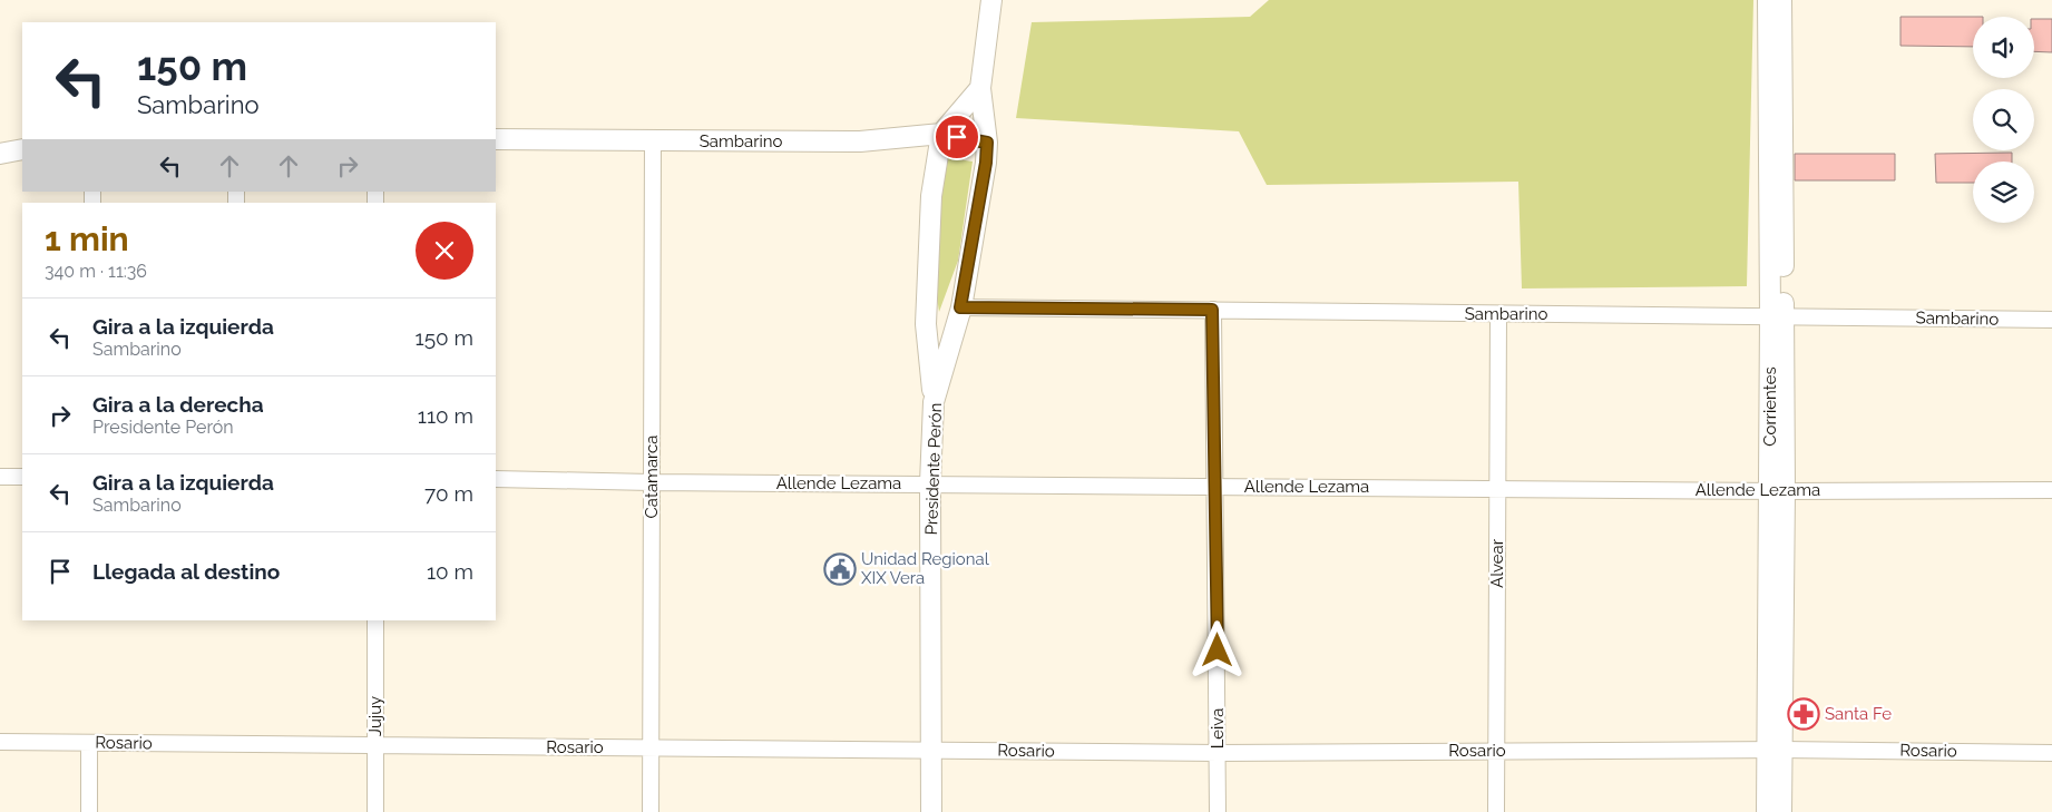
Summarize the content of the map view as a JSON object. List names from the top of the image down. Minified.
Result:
{"streets":{"street":["Sambarino","Corrientes","Presidente Perón","Catamarca","Allende Lezama","Alvear","Jujuy","Leiva","Rosario"]},"crossings":[["Sambarino","Corrientes"],["Sambarino","Presidente Perón"],["Sambarino","Catamarca"],["Sambarino","Alvear"],["Sambarino","Leiva"],["Corrientes","Allende Lezama"],["Corrientes","Rosario"],["Presidente Perón","Allende Lezama"],["Presidente Perón","Rosario"],["Catamarca","Allende Lezama"],["Catamarca","Rosario"],["Allende Lezama","Alvear"],["Allende Lezama","Leiva"],["Alvear","Rosario"],["Jujuy","Rosario"],["Leiva","Rosario"]],"places":{"public building":["Unidad Regional XIX Vera"],"pharmacy":["Santa Fe"]},"page":{"turn":["150 m","Sambarino"],"heading":["1 min","340 m · 11:36"],"list":[{"name":"Gira a la izquierda","note":"Sambarino","value":"150 m"},{"name":"Gira a la derecha","note":"Presidente Perón","value":"110 m"},{"name":"Gira a la izquierda","note":"Sambarino","value":"70 m"},{"name":"Llegada al destino","value":"10 m"}]}}
